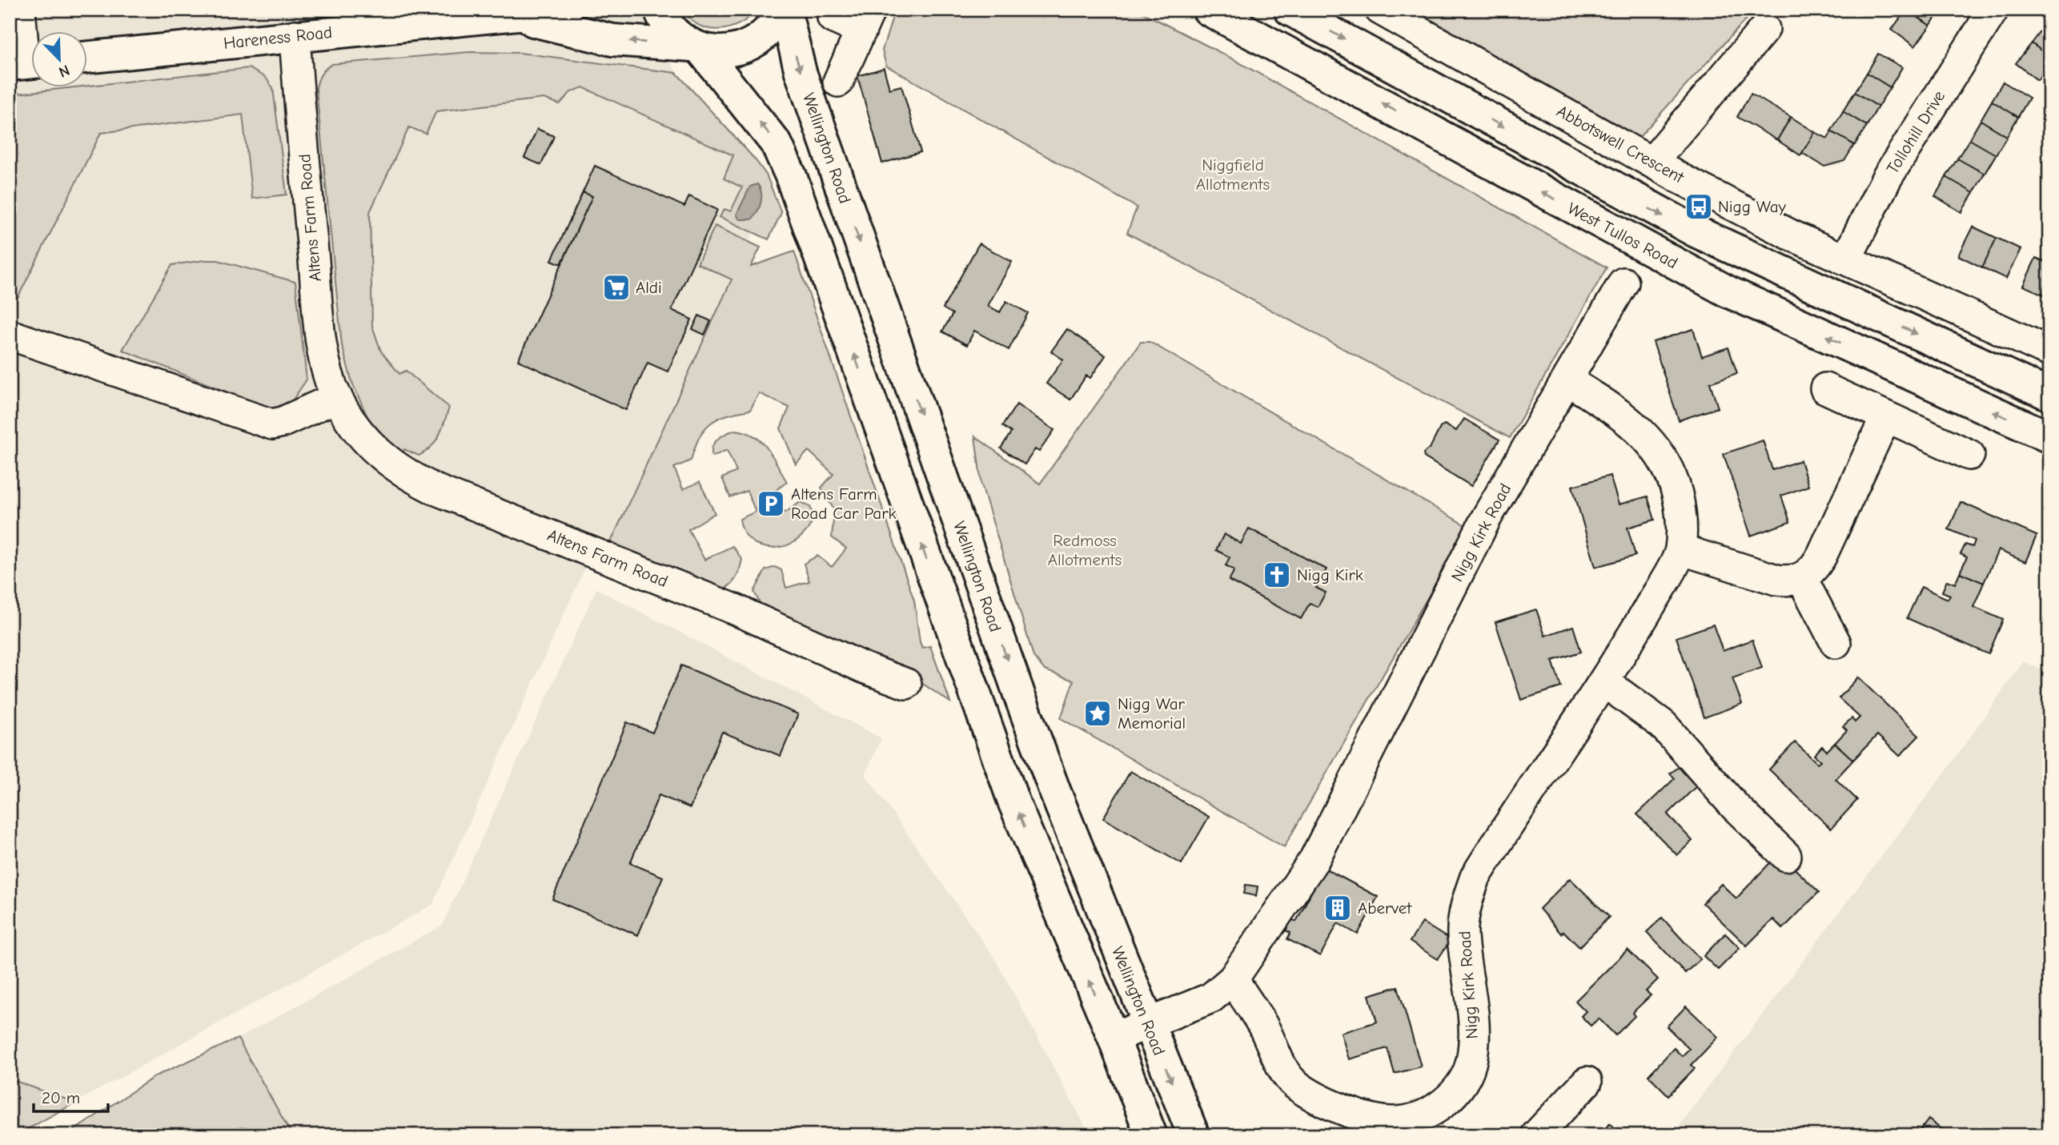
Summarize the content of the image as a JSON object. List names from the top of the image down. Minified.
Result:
{"streets":{"main road":["Hareness Road","Wellington Road","West Tullos Road"],"street":["Tollohill Drive","Abbotswell Crescent","Altens Farm Road","Nigg Kirk Road"]},"crossings":[["Hareness Road","Wellington Road"],["Hareness Road","Altens Farm Road"],["Tollohill Drive","Abbotswell Crescent"],["Wellington Road","Nigg Kirk Road"]],"parks":["Niggfield Allotments","Redmoss Allotments"],"places":{"bus stop":["Nigg Way"],"supermarket":["Aldi"],"parking":["Altens Farm Road Car Park"],"church":["Nigg Kirk"],"place":["Nigg War Memorial"],"building":["Abervet"]},"scale_bar":"20 m","north":"bottom right"}
